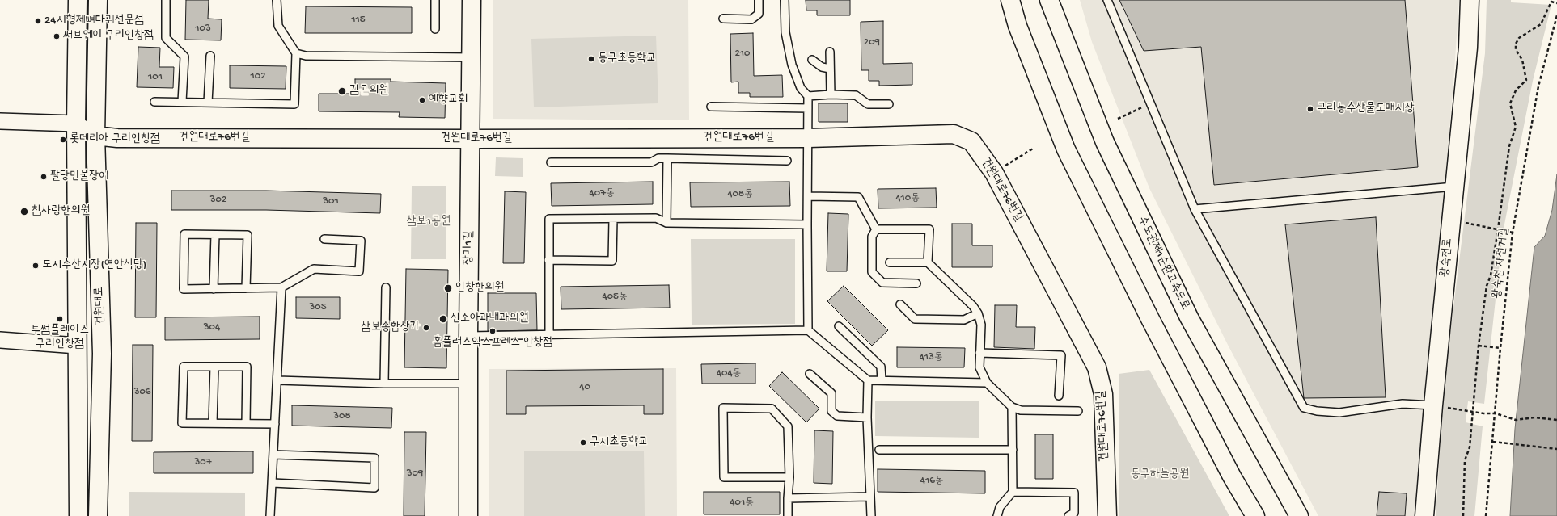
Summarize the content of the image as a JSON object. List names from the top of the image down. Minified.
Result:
{"streets":{"main road":["건원대로76번길","장미1길","왕숙천로","수도권제1순환고속도로","건원대로"],"path":["왕숙천 자전거길"]},"crossings":[["건원대로76번길","장미1길"],["건원대로76번길","건원대로"]],"parks":["삼보1공원","동구하늘공원"],"places":["24시형제뼈다귀전문점","써브웨이 구리인창점","동구초등학교","김곤의원","예향교회","구리농수산물도매시장","롯데리아 구리인창점","팔당민물장어","참사랑한의원","도시수산시장(연안식당)","인창한의원","투썸플레이스 구리인창점","신소아과내과의원","삼보종합상가","홈플러스익스프레스 인창점","구지초등학교"],"house_numbers":["115","103","209","210","102","101","407동","408동","410동","302","301","405동","305","304","413동","404동","40","306","308","307","309","416동","401동"]}
